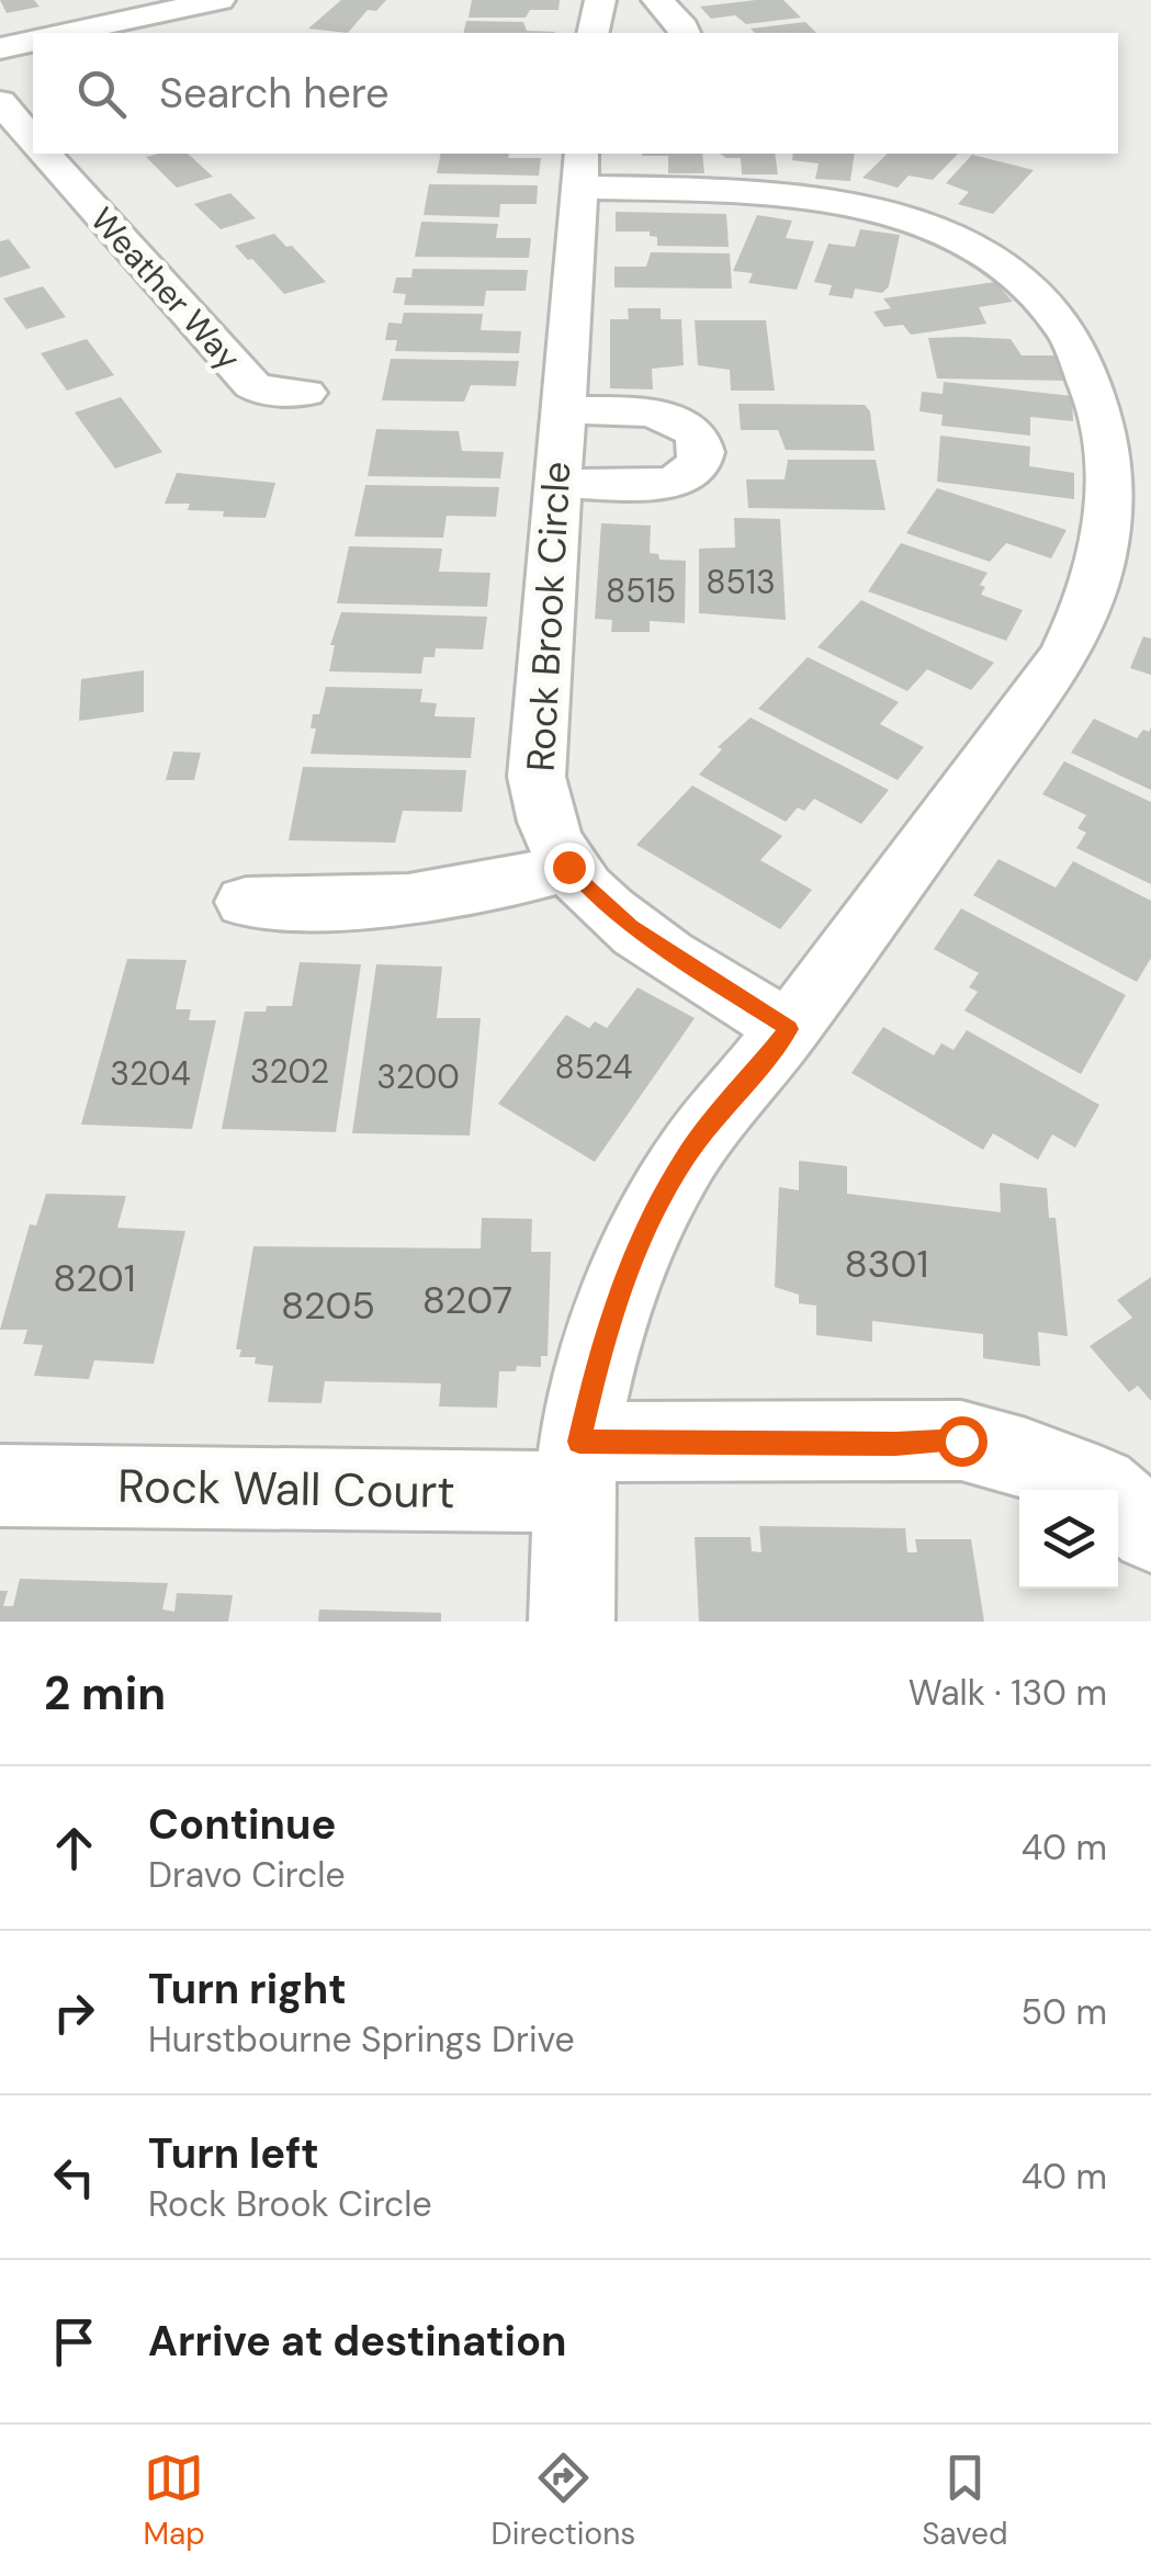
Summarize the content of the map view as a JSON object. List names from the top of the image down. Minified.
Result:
{"streets":{"street":["Weather Way","Rock Brook Circle","Rock Wall Court"]},"house_numbers":["8513","8515","8524","3202","3204","3200","8301","8201","8207","8205"],"page":{"search":"Search here","heading":["2 min","Walk · 130 m"],"list":[["Continue","Dravo Circle","40 m"],["Turn right","Hurstbourne Springs Drive","50 m"],["Turn left","Rock Brook Circle","40 m"],"Arrive at destination"],"nav":["Map","Directions","Saved"]}}
